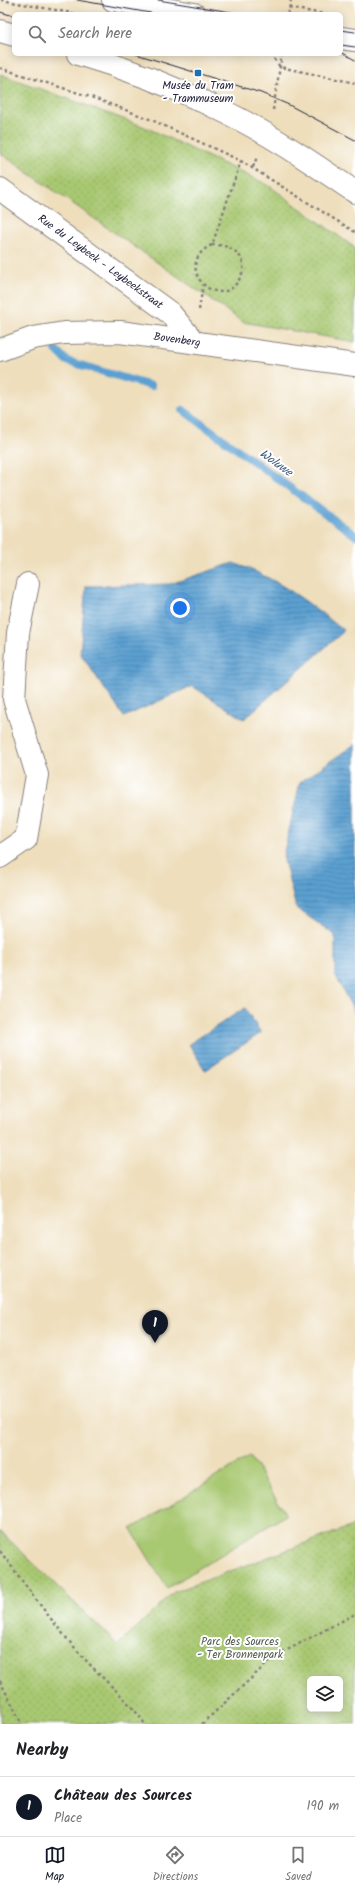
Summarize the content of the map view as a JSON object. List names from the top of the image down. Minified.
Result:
{"streets":{"main road":["Rue du Leybeek - Leybeekstraat","Bovenberg"]},"crossings":[["Rue du Leybeek - Leybeekstraat","Bovenberg"]],"water":["Woluwe"],"parks":["Parc des Sources - Ter Bronnenpark"],"places":{"transit":["Musée du Tram - Trammuseum"]},"page":{"search":"Search here","pins":"1","heading":"Nearby","list":[{"mark":"1","name":"Château des Sources","note":"Place","value":"190 m"}],"nav":["Map","Directions","Saved"]}}
